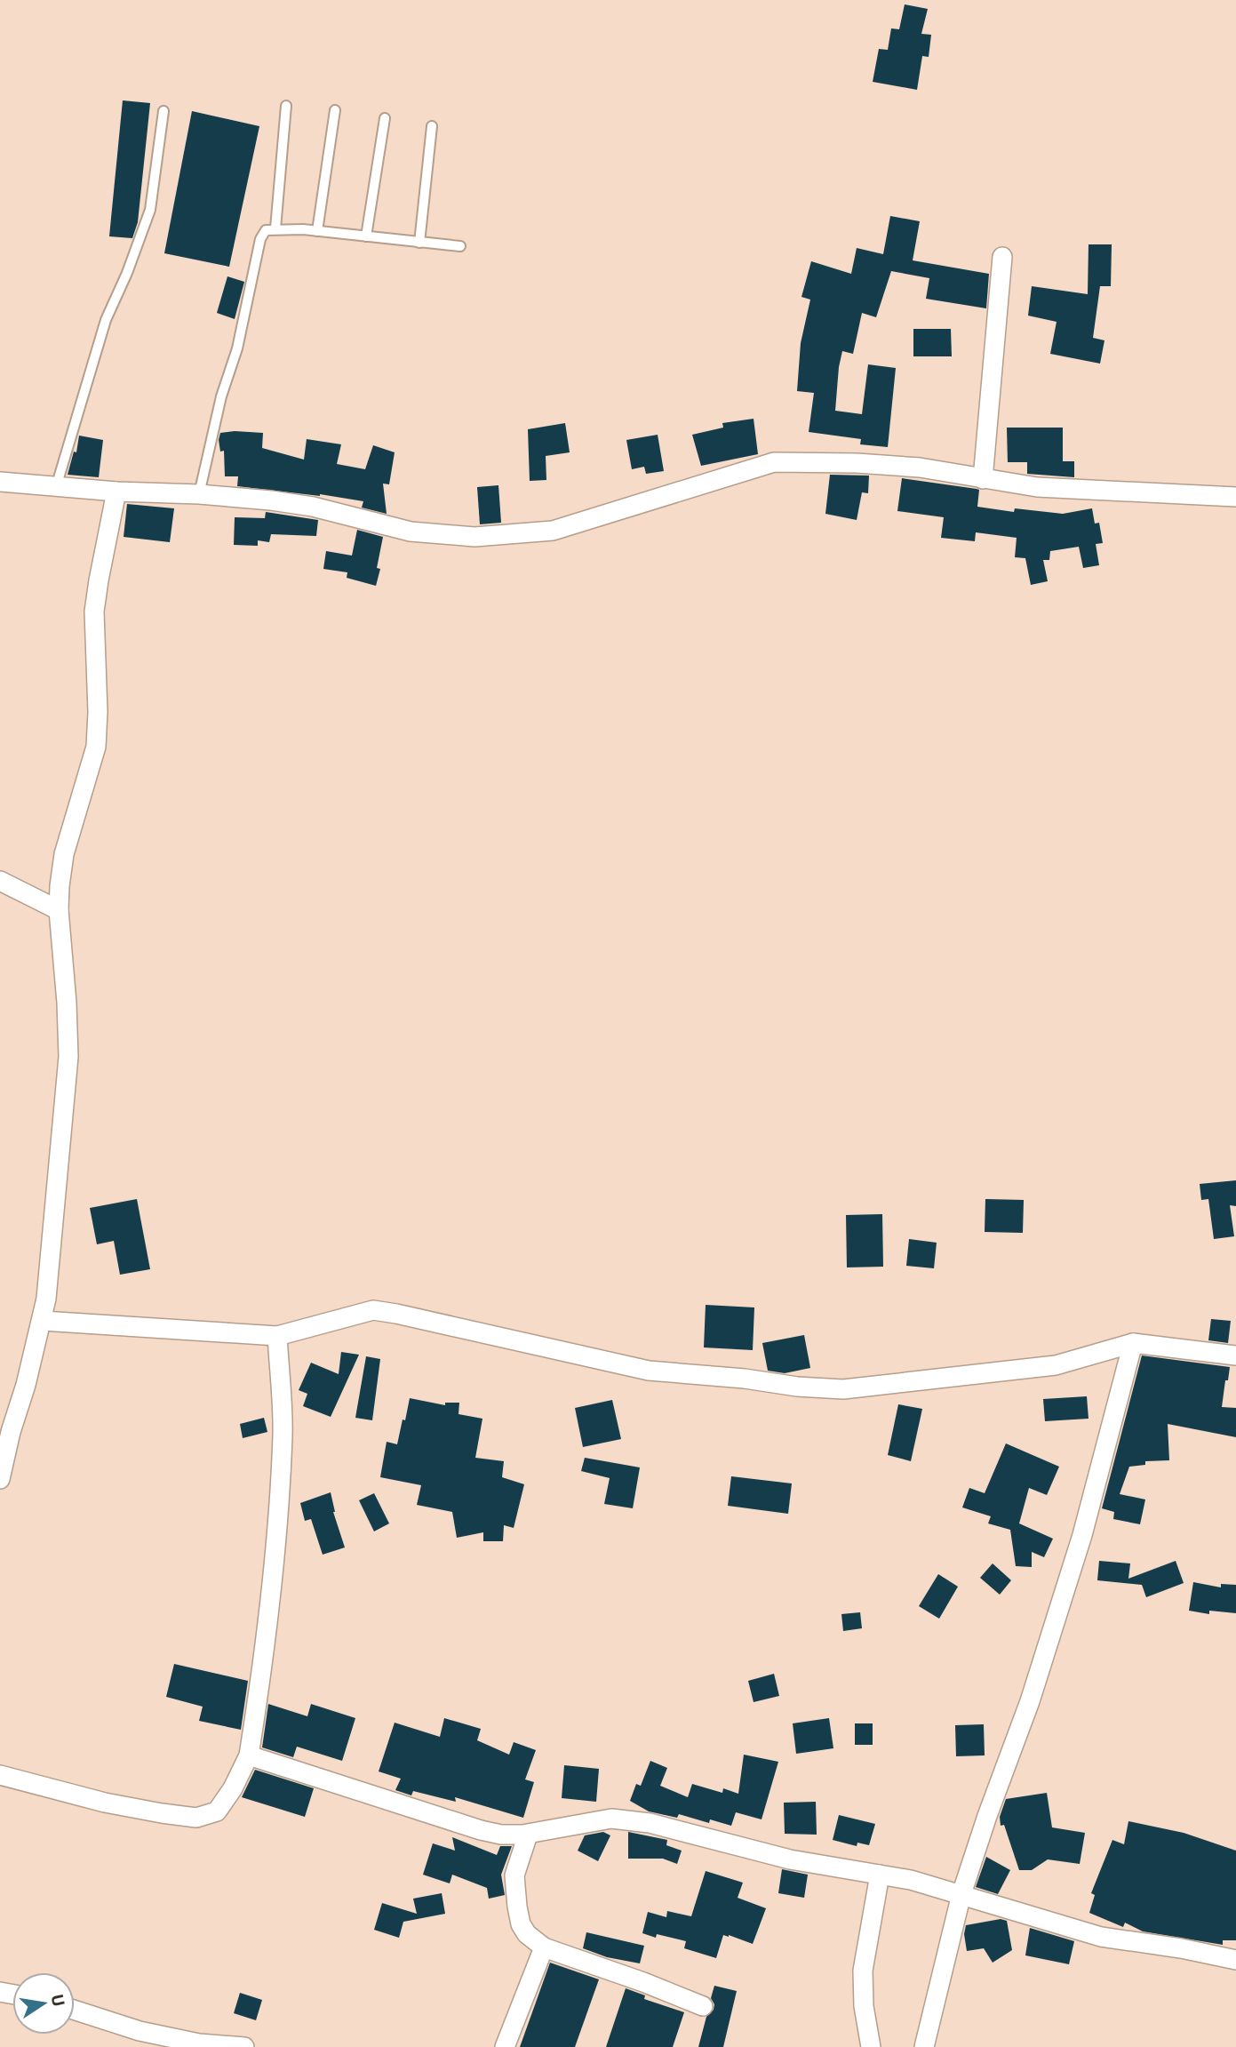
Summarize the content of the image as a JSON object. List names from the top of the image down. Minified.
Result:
{"north":"right"}
